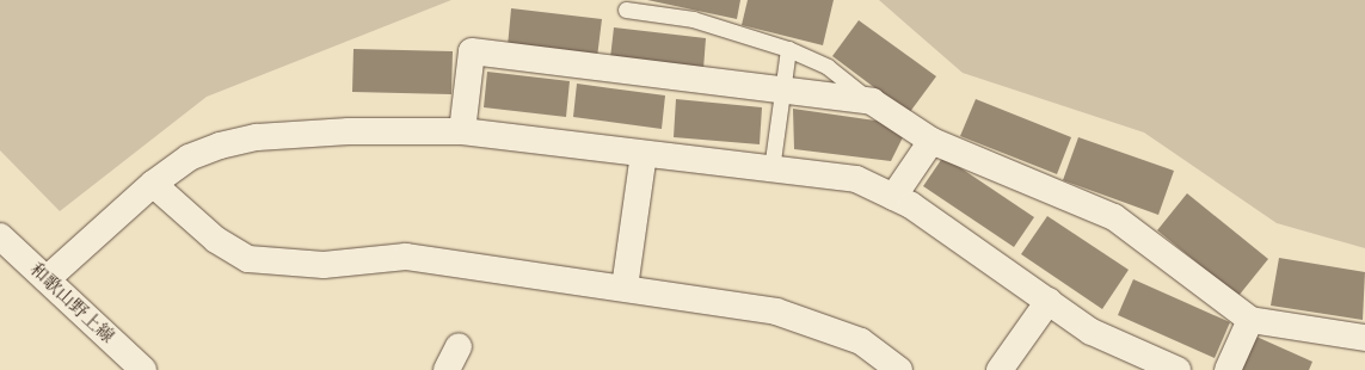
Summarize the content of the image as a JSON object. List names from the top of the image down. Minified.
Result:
{"streets":{"street":["和歌山野上線"]}}
